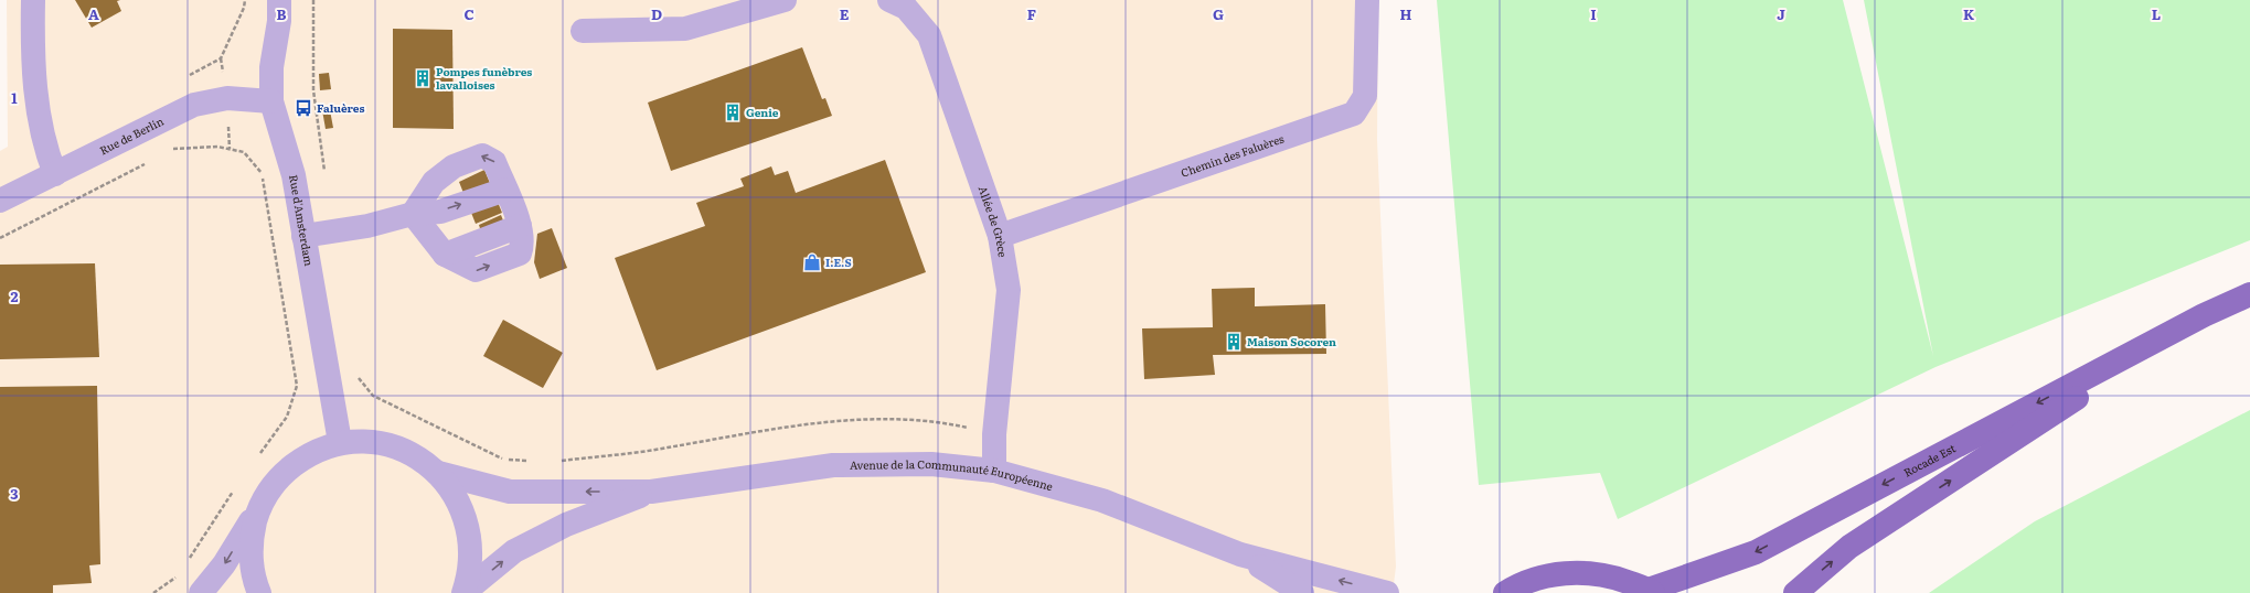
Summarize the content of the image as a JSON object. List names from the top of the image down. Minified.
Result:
{"streets":{"main road":["Rocade Est"],"street":["Rue de Berlin","Chemin des Faluères","Rue d'Amsterdam","Allée de Grèce","Avenue de la Communauté Européenne"]},"crossings":[["Rue de Berlin","Rue d'Amsterdam"],["Chemin des Faluères","Allée de Grèce"],["Allée de Grèce","Avenue de la Communauté Européenne"]],"places":{"building":["Pompes funèbres lavalloises","Genie","Maison Socoren"],"bus stop":["Faluères"],"shop":["I.E.S"]},"grid":{"columns":["A","B","C","D","E","F","G","H","I","J","K","L"],"rows":["1","2","3"]}}
